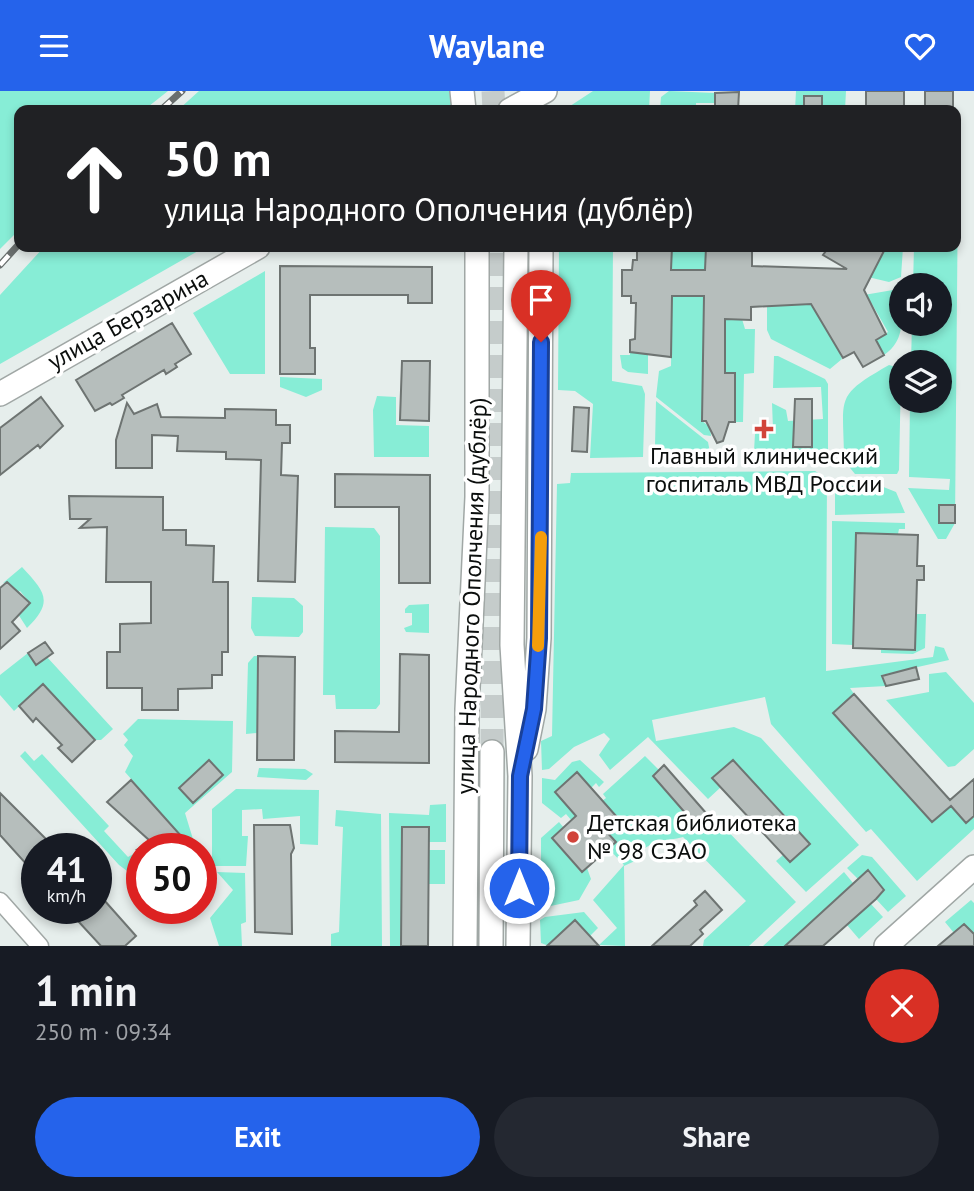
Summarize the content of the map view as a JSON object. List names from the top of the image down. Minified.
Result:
{"streets":{"street":["улица Берзарина","улица Народного Ополчения (дублёр)"]},"places":{"health":["Главный клинический госпиталь МВД России"],"other":["Детская библиотека № 98 СЗАО"]},"page":{"header":"Waylane","turn":["50 m","улица Народного Ополчения (дублёр)"],"speed":"41 km/h","limit":"50","heading":["1 min","250 m · 09:34"],"buttons":["Exit","Share"]}}
